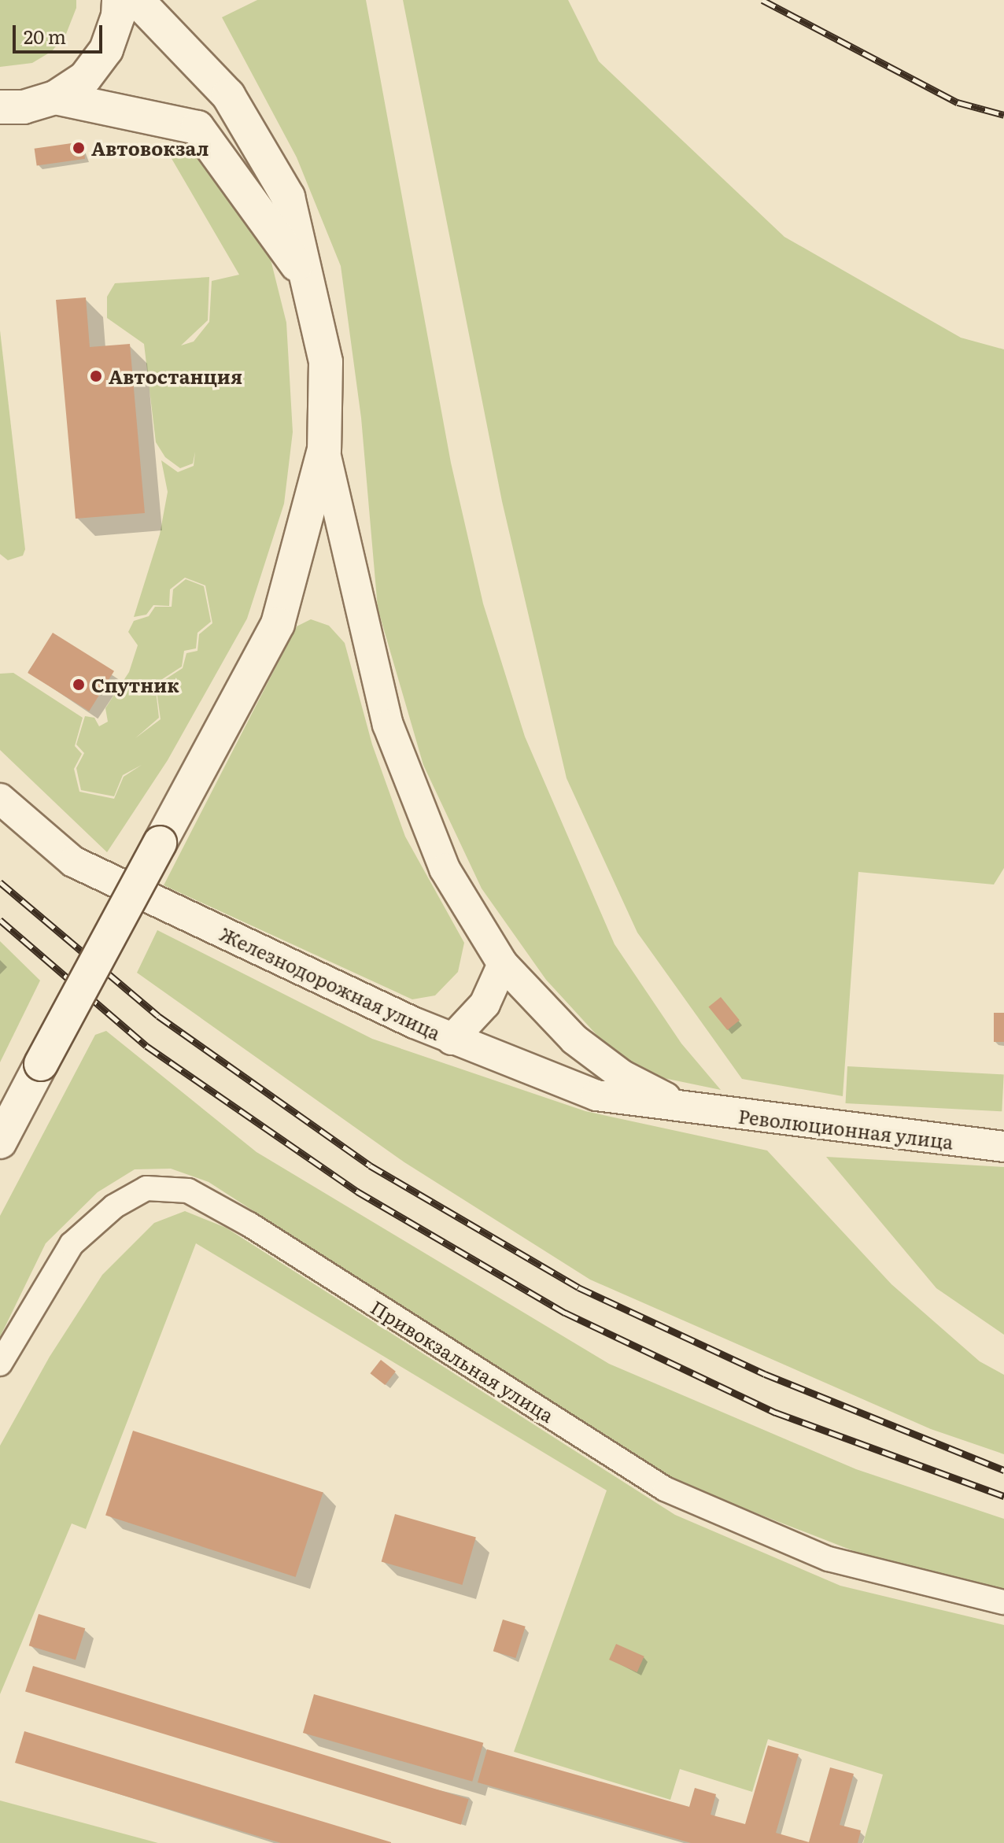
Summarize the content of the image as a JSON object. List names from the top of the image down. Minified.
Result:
{"streets":{"street":["Железнодорожная улица","Революционная улица","Привокзальная улица"]},"crossings":[["Железнодорожная улица","Революционная улица"]],"places":["Автовокзал","Автостанция","Спутник"],"scale_bar":"20 m"}
